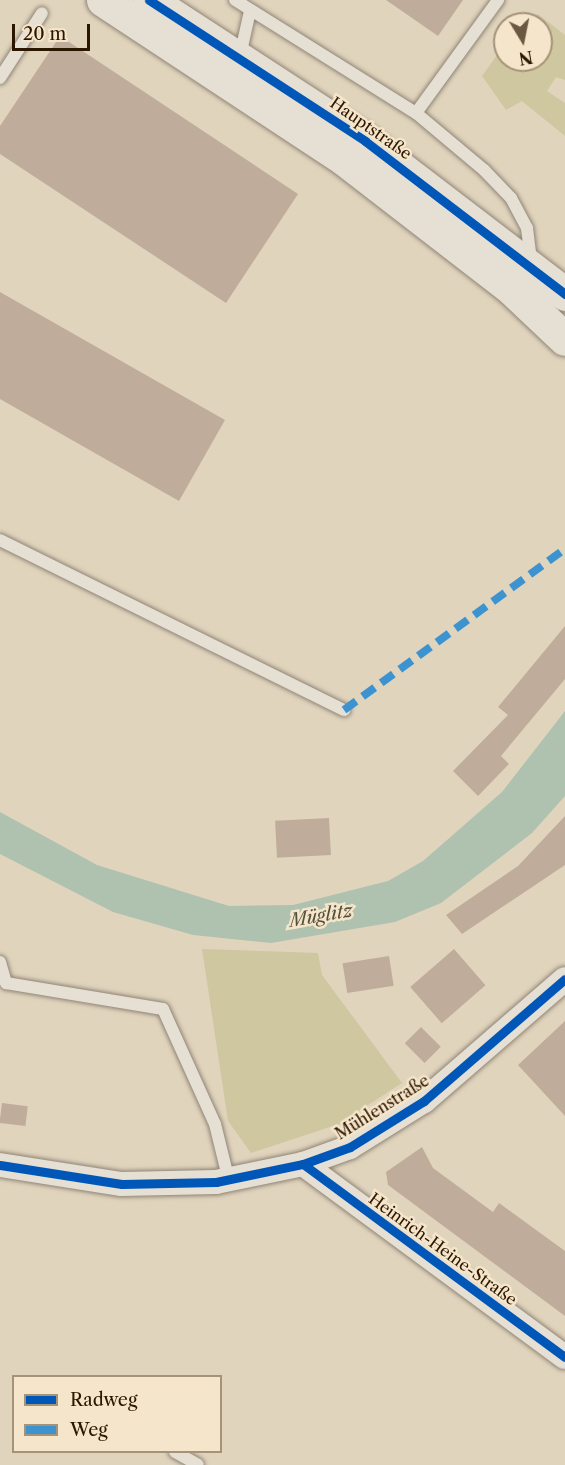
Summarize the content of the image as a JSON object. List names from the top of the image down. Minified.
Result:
{"streets":{"main road":["Hauptstraße"],"street":["Mühlenstraße","Heinrich-Heine-Straße"]},"crossings":[["Mühlenstraße","Heinrich-Heine-Straße"]],"water":["Müglitz"],"legend":["Radweg","Weg"],"scale_bar":"20 m","north":"bottom"}
